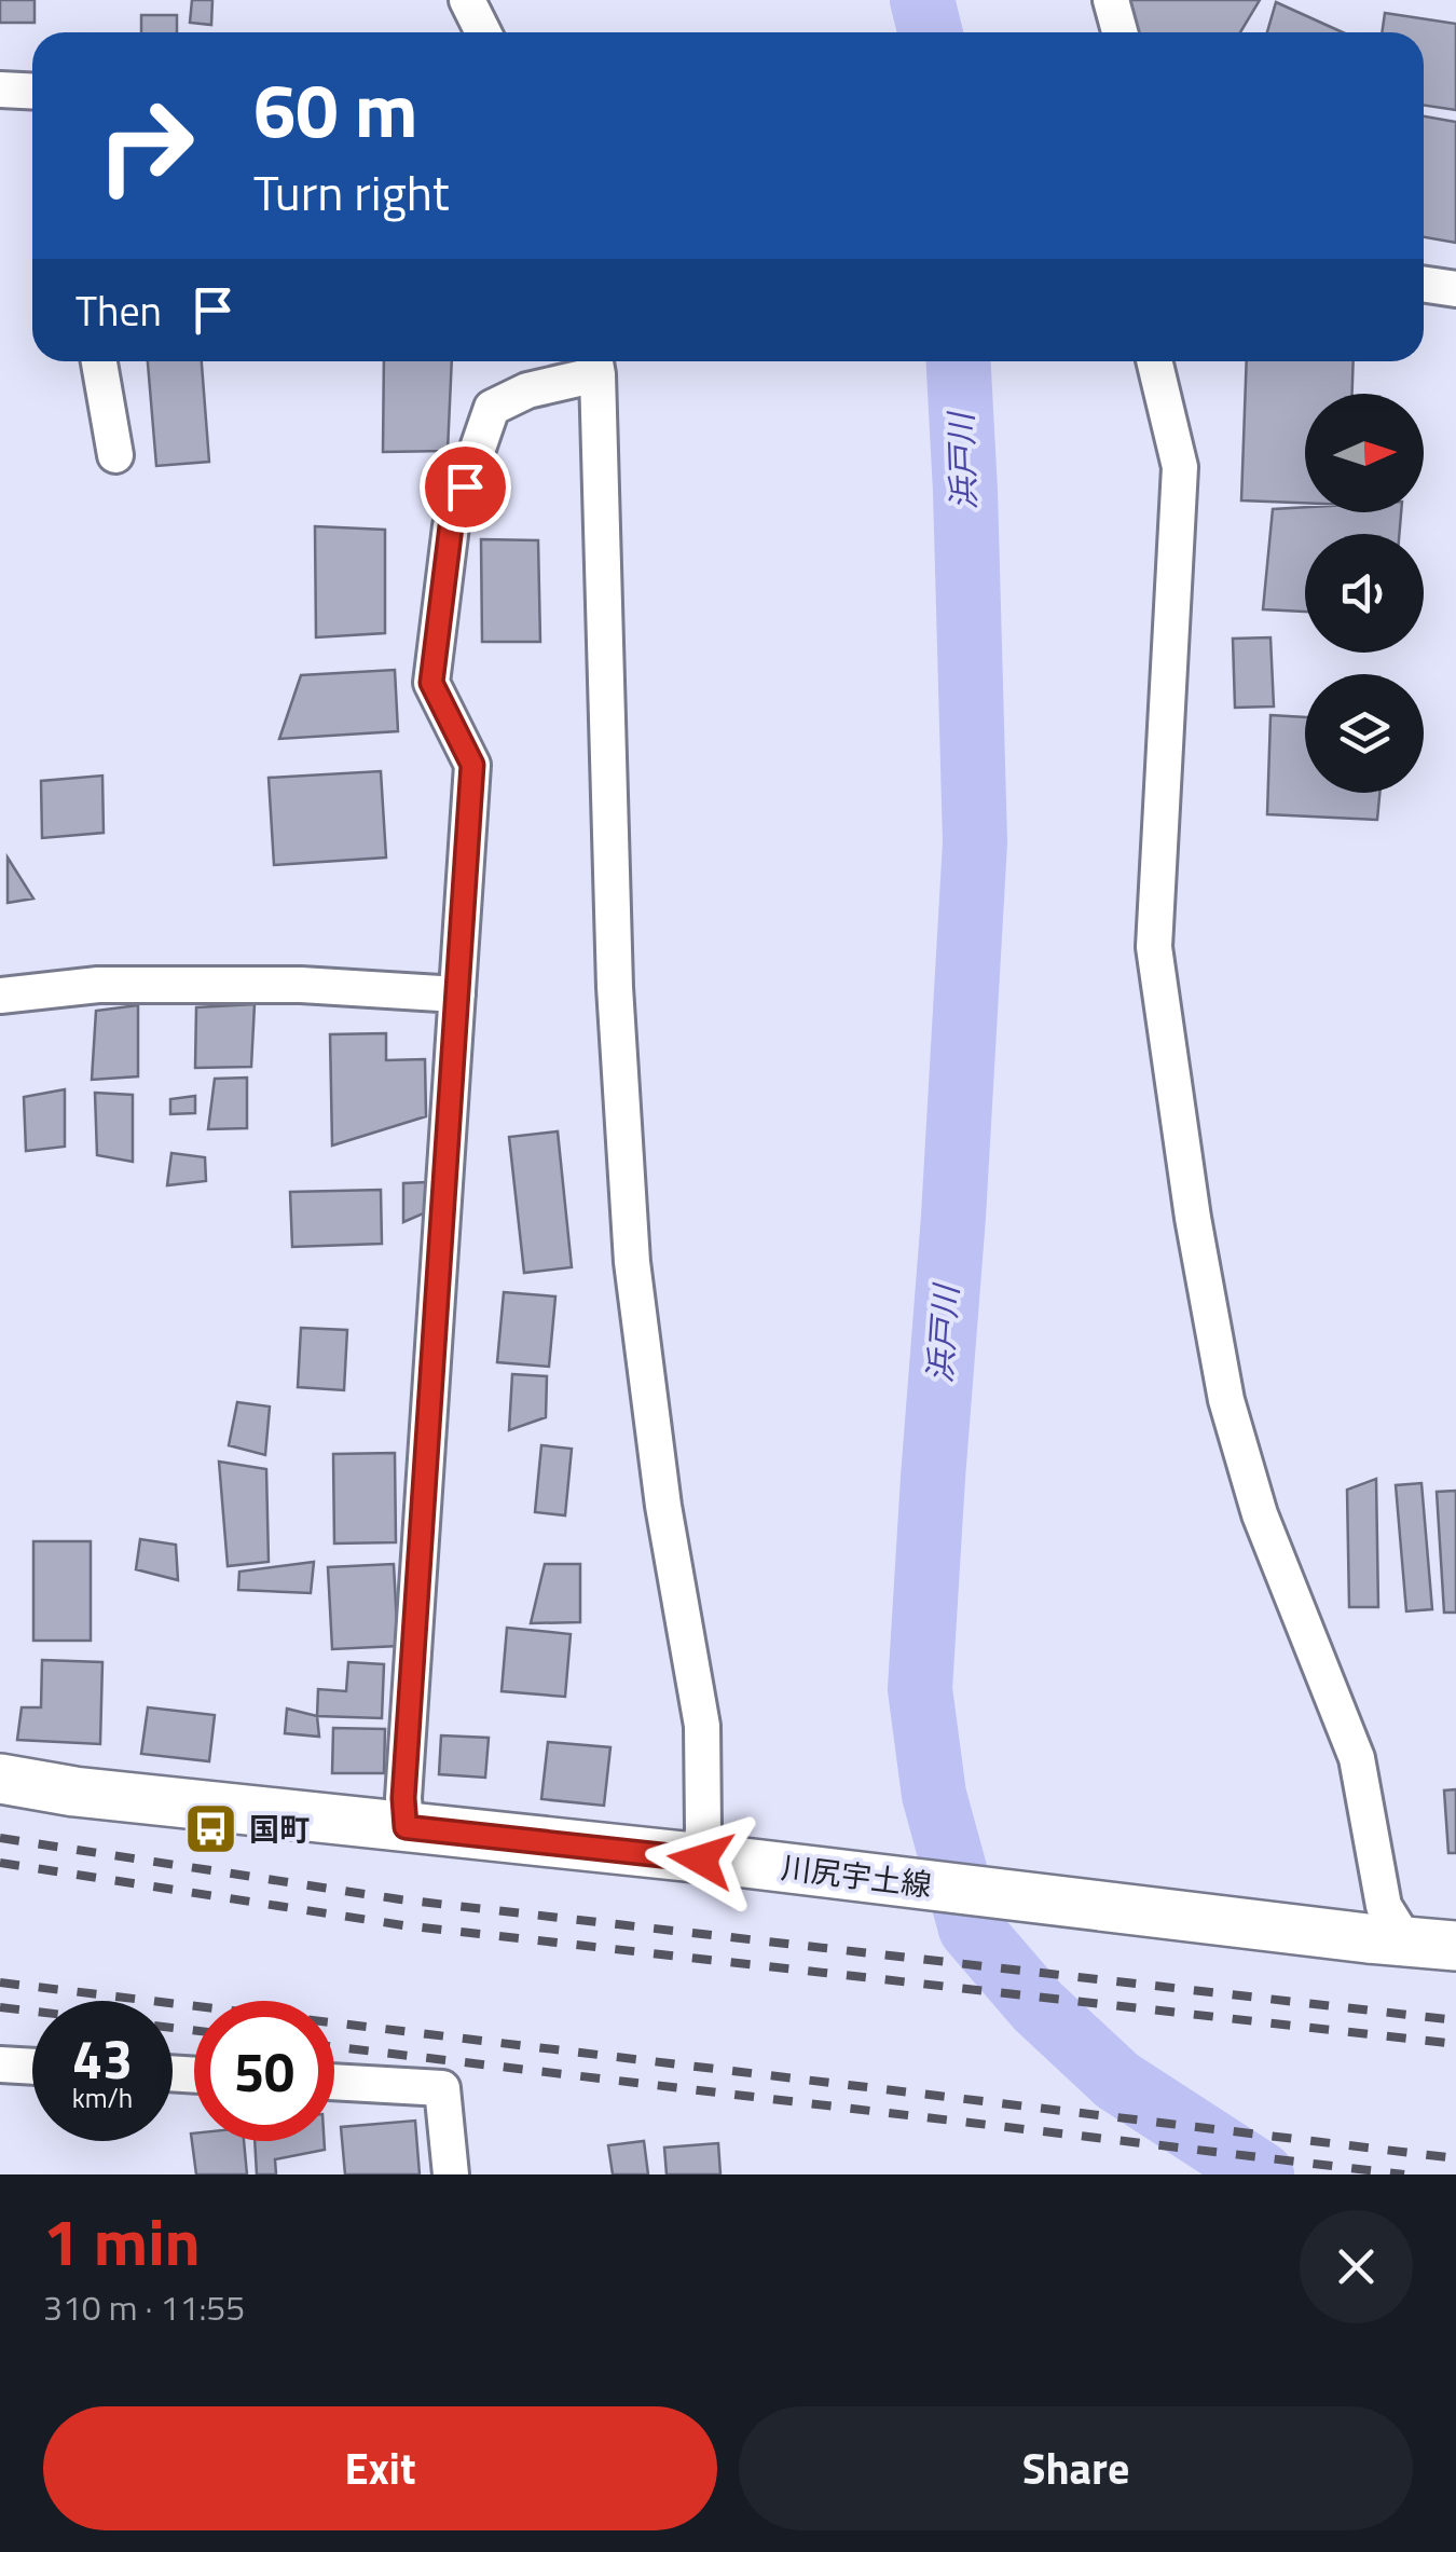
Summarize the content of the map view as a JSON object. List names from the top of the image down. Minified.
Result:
{"streets":{"main road":["川尻宇土線"]},"water":["浜戸川"],"places":{"bus stop":["国町"]},"north":"right","page":{"turn":["60 m","Turn right"],"then":"Then","speed":"43 km/h","limit":"50","heading":["1 min","310 m · 11:55"],"buttons":["Exit","Share"]}}
